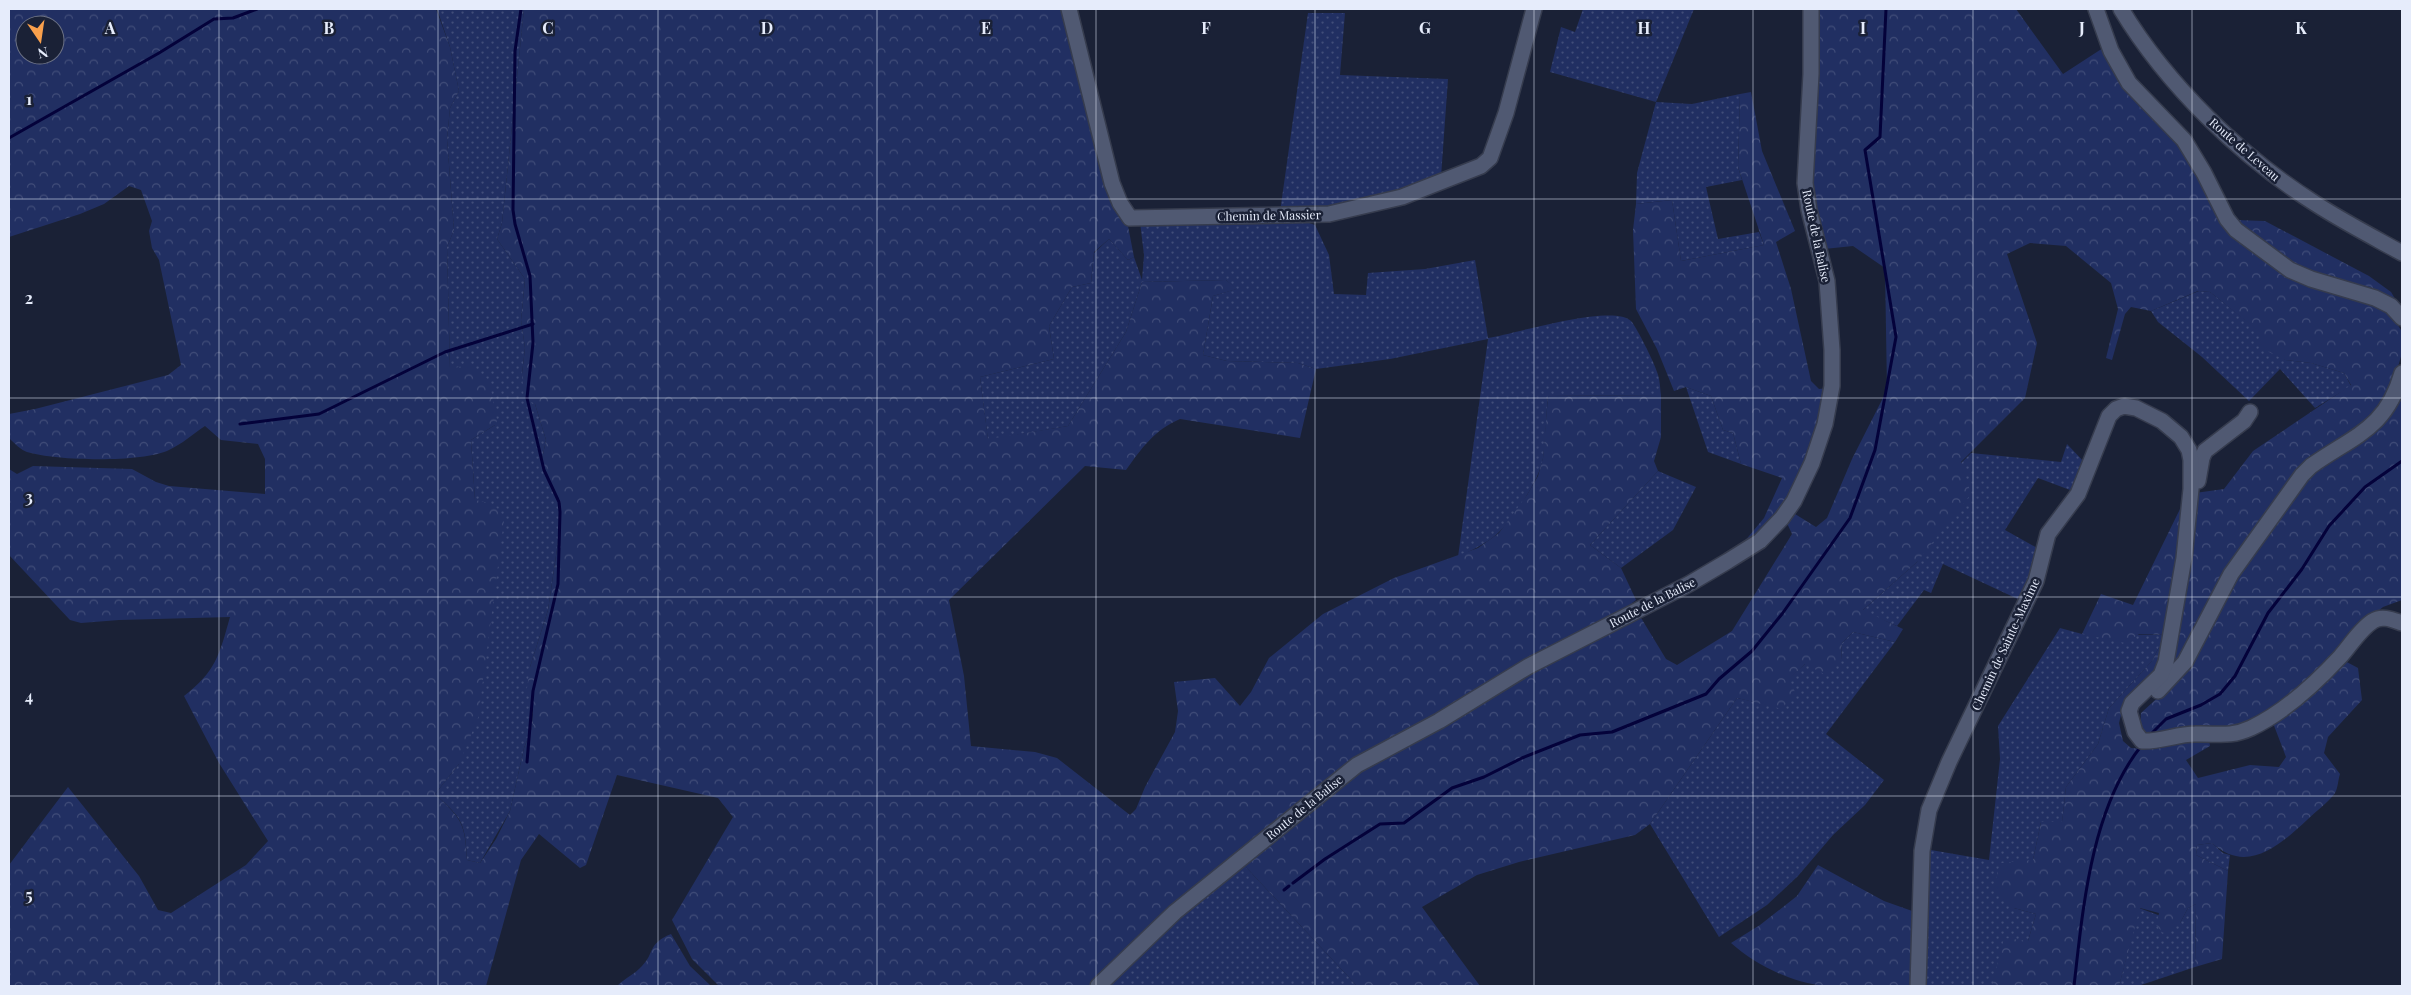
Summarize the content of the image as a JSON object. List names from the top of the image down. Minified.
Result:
{"streets":{"street":["Route de Leveau","Chemin de Massier","Route de la Balise","Chemin de Sainte-Maxime"]},"north":"bottom","grid":{"columns":["A","B","C","D","E","F","G","H","I","J","K"],"rows":["1","2","3","4","5"]}}
